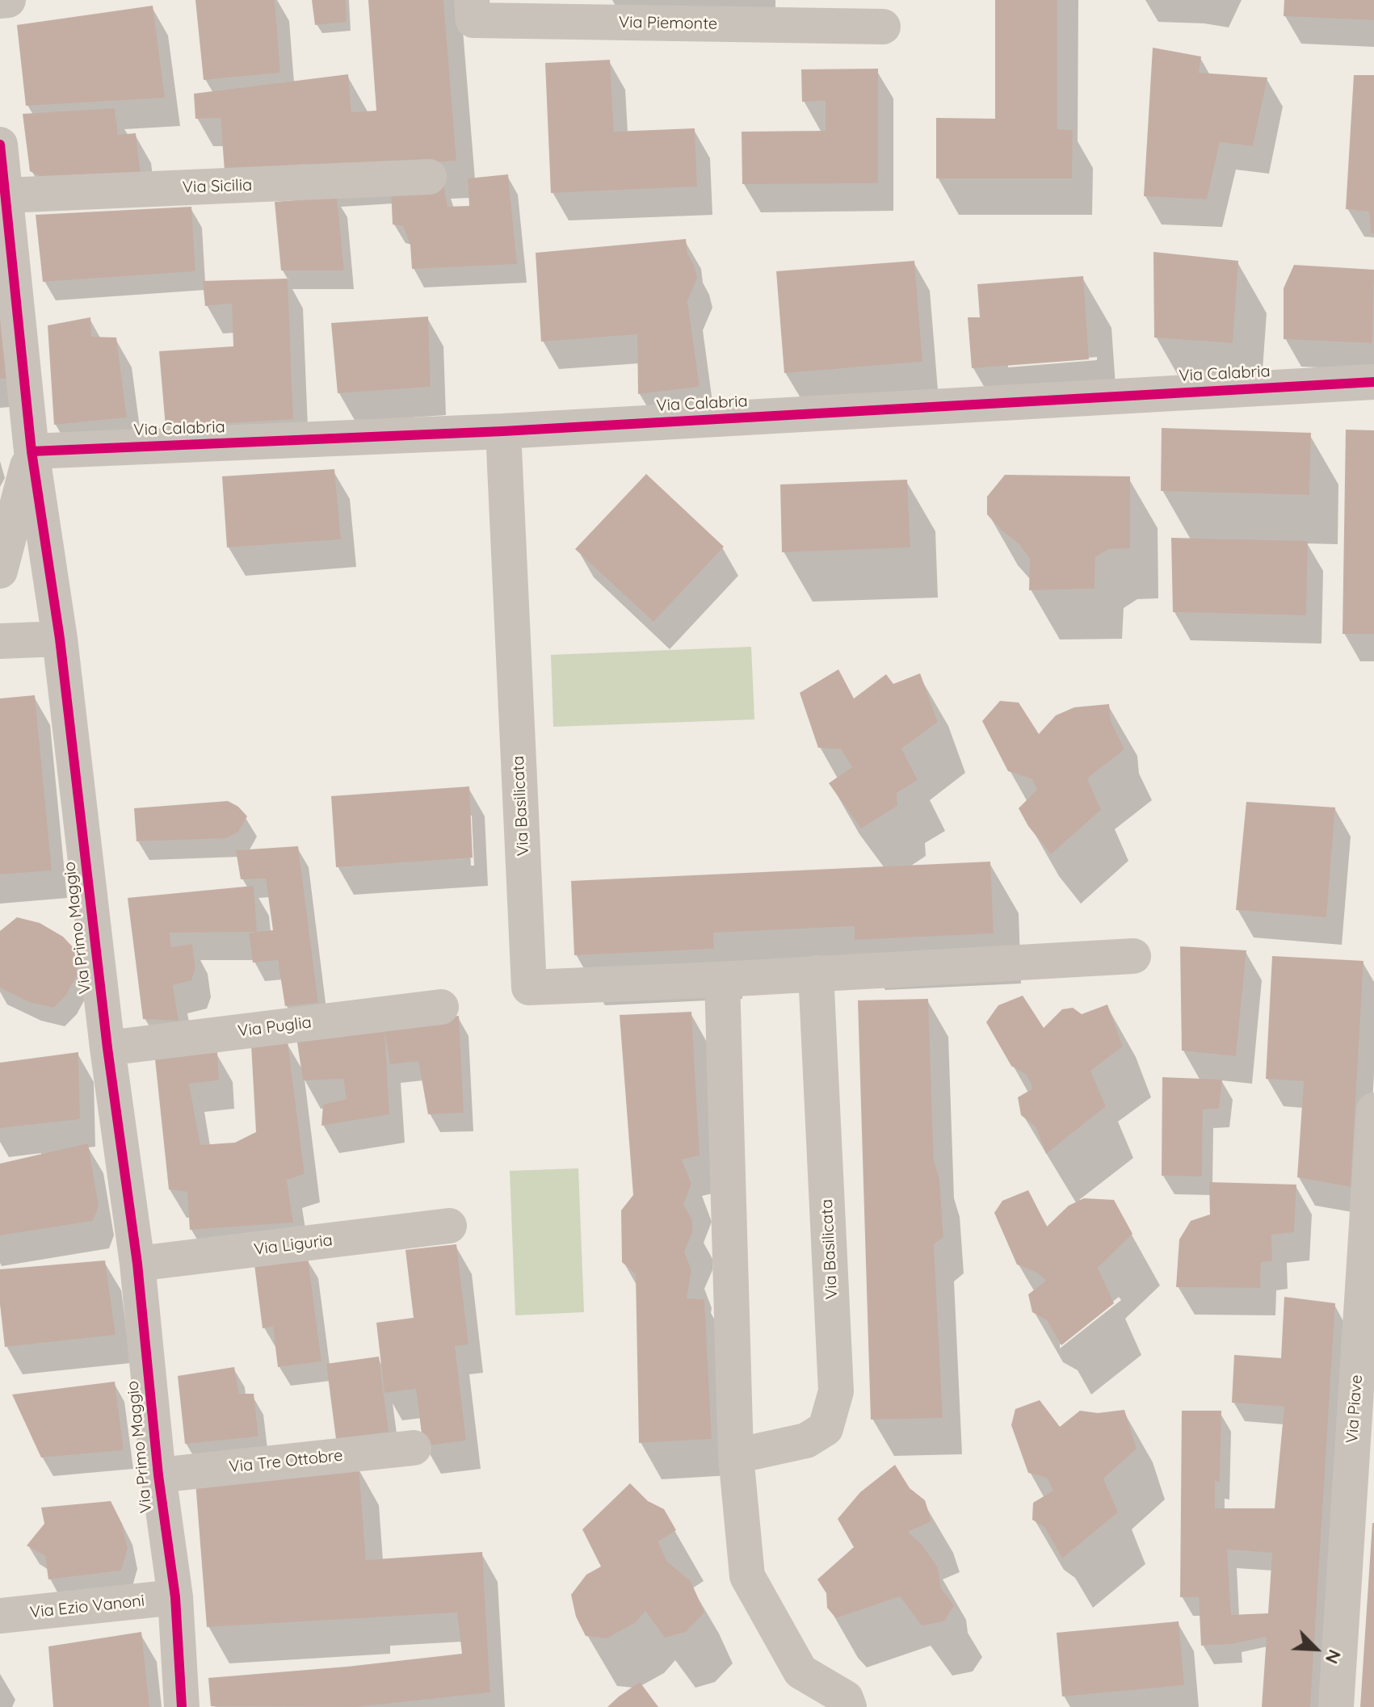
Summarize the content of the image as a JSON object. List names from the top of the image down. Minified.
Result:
{"streets":{"street":["Via Piemonte","Via Sicilia","Via Calabria","Via Basilicata","Via Primo Maggio","Via Puglia","Via Liguria","Via Piave","Via Tre Ottobre","Via Ezio Vanoni"]},"crossings":[["Via Sicilia","Via Primo Maggio"],["Via Calabria","Via Basilicata"],["Via Calabria","Via Primo Maggio"],["Via Primo Maggio","Via Puglia"],["Via Primo Maggio","Via Liguria"],["Via Primo Maggio","Via Tre Ottobre"],["Via Primo Maggio","Via Ezio Vanoni"]],"north":"bottom right"}
